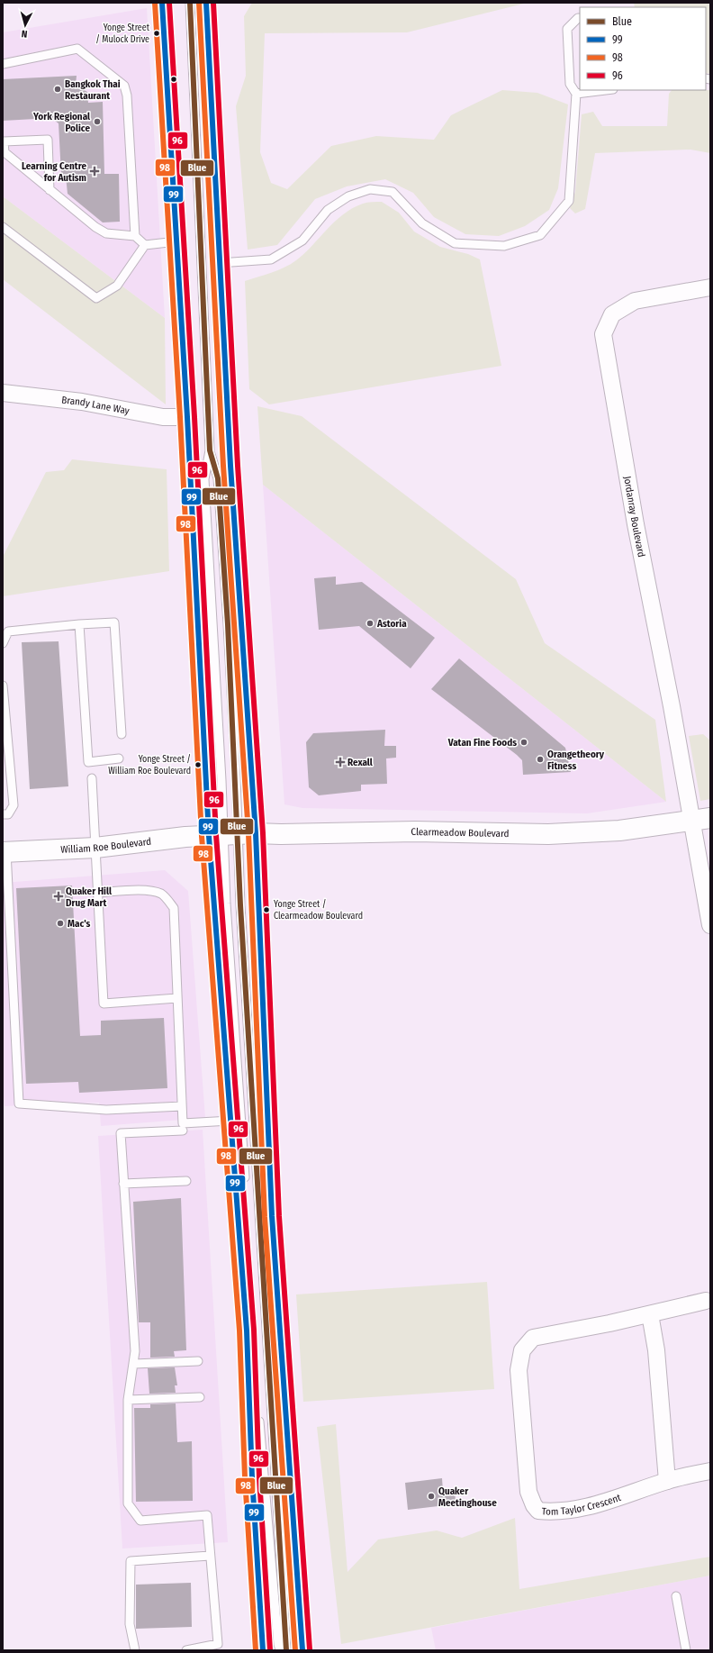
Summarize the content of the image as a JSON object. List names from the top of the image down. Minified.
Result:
{"streets":{"main road":["Clearmeadow Boulevard","William Roe Boulevard"],"street":["Brandy Lane Way","Jordanray Boulevard","Tom Taylor Crescent"]},"crossings":[["Jordanray Boulevard","Clearmeadow Boulevard"],["Clearmeadow Boulevard","William Roe Boulevard"]],"places":{"other":["Yonge Street / Mulock Drive","Bangkok Thai Restaurant","York Regional Police","Astoria","Vatan Fine Foods","Orangetheory Fitness","Yonge Street / William Roe Boulevard","Yonge Street / Clearmeadow Boulevard","Mac's","Quaker Meetinghouse"],"health":["Learning Centre for Autism","Rexall","Quaker Hill Drug Mart"]},"lines":["transit line Blue","transit line 99","transit line 98","transit line 96"],"legend":["Blue","99","98","96"],"north":"bottom"}
